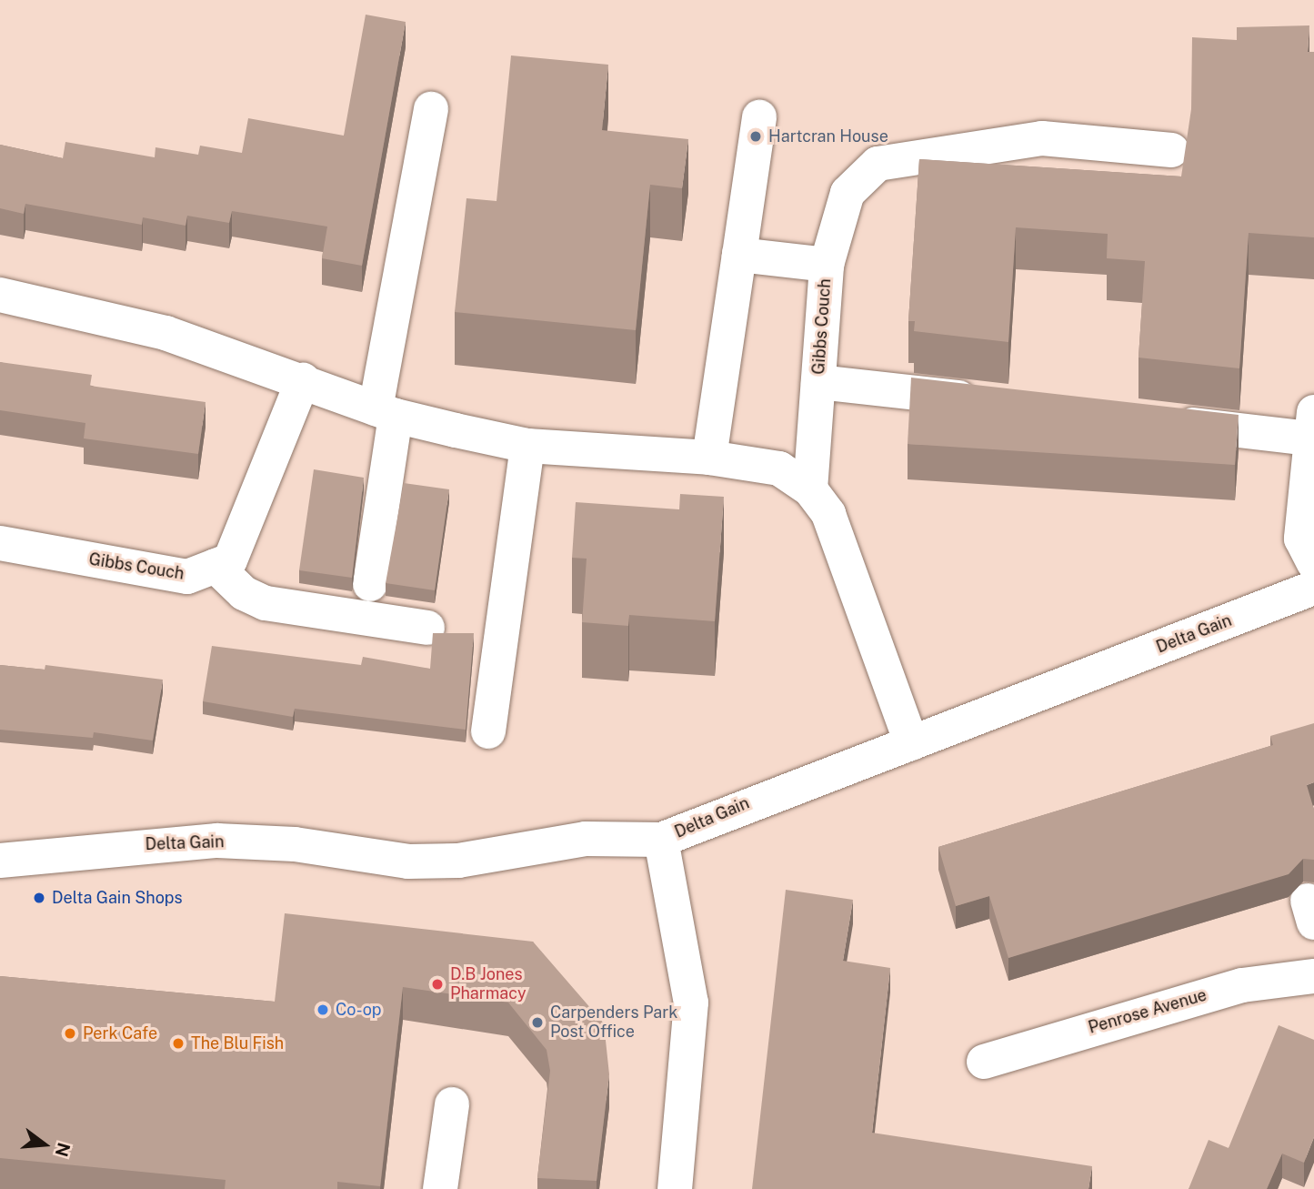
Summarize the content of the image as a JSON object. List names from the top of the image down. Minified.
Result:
{"streets":{"street":["Gibbs Couch","Delta Gain","Penrose Avenue"]},"places":["Hartcran House","Delta Gain Shops","D.B Jones Pharmacy","Co-op","Carpenders Park Post Office","Perk Cafe","The Blu Fish"],"north":"right"}
